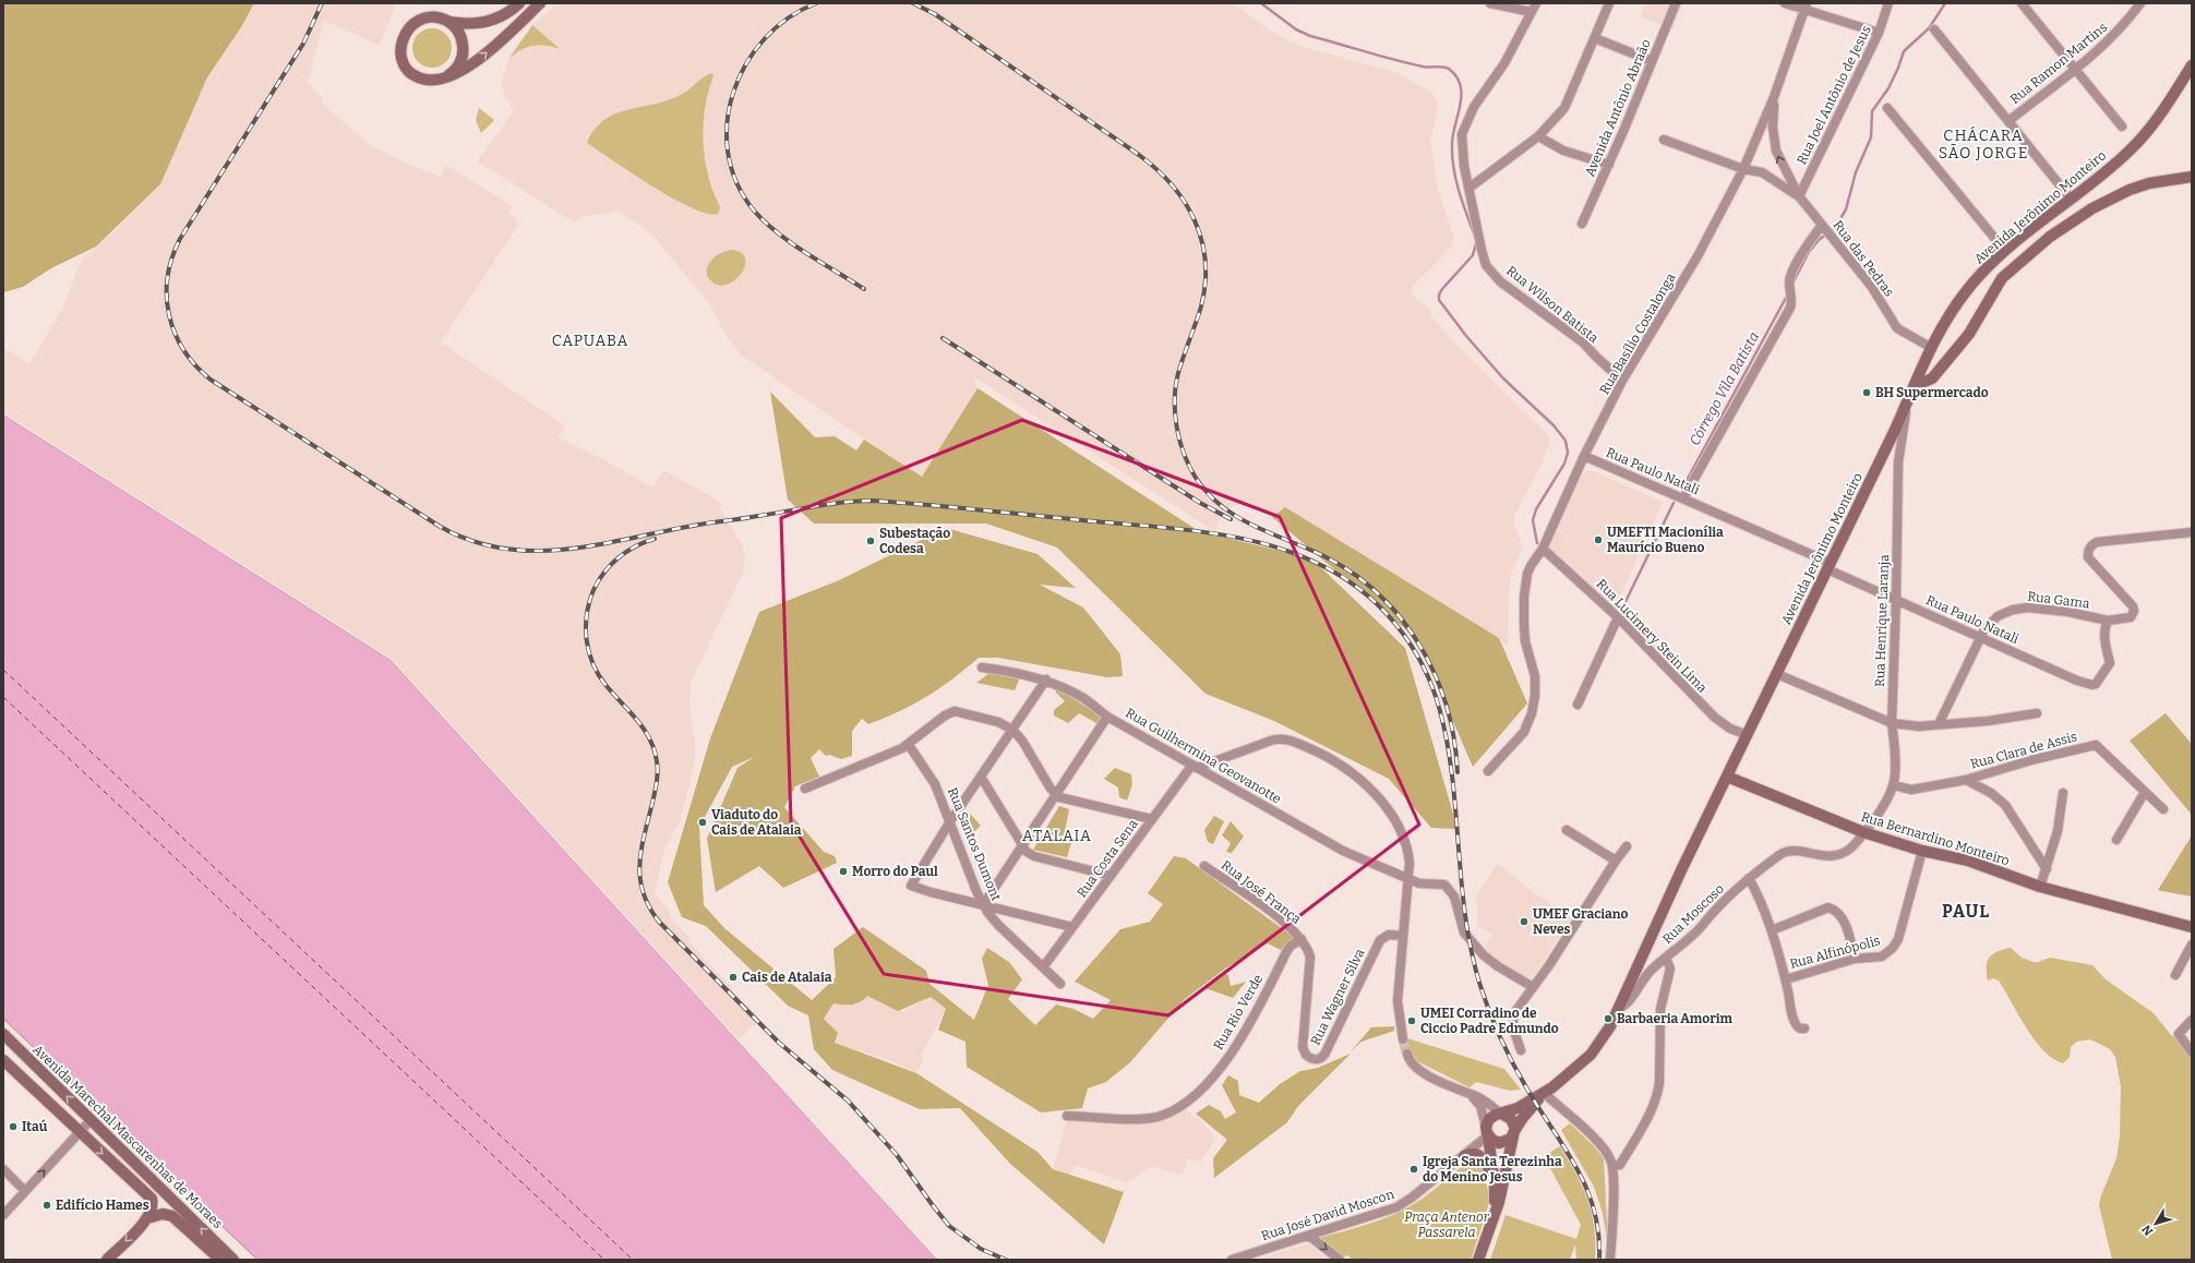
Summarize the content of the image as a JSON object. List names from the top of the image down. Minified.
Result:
{"streets":{"street":["Rua Ramon Martins","Rua Joel Antônio de Jesus","Avenida Antônio Abraão","Avenida Jerônimo Monteiro","Rua das Pedras","Rua Wilson Batista","Rua Basílio Costalonga","Rua Paulo Natali","Rua Gama","Rua Henrique Laranja","Rua Lucimery Stein Lima","Rua Clara de Assis","Rua Guilhermina Geovanotte","Rua Bernardino Monteiro","Rua Santos Dumont","Rua Costa Sena","Rua José França","Rua Moscoso","Rua Alfinópolis","Rua Wagner Silva","Rua Rio Verde","Avenida Marechal Mascarenhas de Moraes","Rua José David Moscon"]},"crossings":[["Rua Joel Antônio de Jesus","Rua das Pedras"],["Avenida Jerônimo Monteiro","Rua das Pedras"],["Avenida Jerônimo Monteiro","Rua Paulo Natali"],["Avenida Jerônimo Monteiro","Rua Henrique Laranja"],["Avenida Jerônimo Monteiro","Rua Lucimery Stein Lima"],["Avenida Jerônimo Monteiro","Rua Bernardino Monteiro"],["Avenida Jerônimo Monteiro","Rua José David Moscon"],["Rua das Pedras","Rua Basílio Costalonga"],["Rua Wilson Batista","Rua Basílio Costalonga"],["Rua Basílio Costalonga","Rua Paulo Natali"],["Rua Basílio Costalonga","Rua Lucimery Stein Lima"],["Rua Paulo Natali","Rua Gama"],["Rua Paulo Natali","Rua Henrique Laranja"],["Rua Henrique Laranja","Rua Clara de Assis"],["Rua Henrique Laranja","Rua Bernardino Monteiro"],["Rua Henrique Laranja","Rua Moscoso"],["Rua Guilhermina Geovanotte","Rua Costa Sena"],["Rua Bernardino Monteiro","Rua Moscoso"],["Rua Bernardino Monteiro","Rua Alfinópolis"],["Rua Santos Dumont","Rua Costa Sena"],["Rua José França","Rua Wagner Silva"],["Rua José França","Rua Rio Verde"],["Rua Wagner Silva","Rua Rio Verde"]],"districts":["CHÁCARA SÃO JORGE","CAPUABA","ATALAIA","PAUL"],"water":["Córrego Vila Batista"],"parks":["Praça Antenor Passarela"],"places":["BH Supermercado","UMEFTI Macionília Maurício Bueno","Subestação Codesa","Viaduto do Cais de Atalaia","Morro do Paul","UMEF Graciano Neves","Cais de Atalaia","Barbaeria Amorim","UMEI Corradino de Ciccio Padre Edmundo","Itaú","Igreja Santa Terezinha do Menino Jesus","Edifício Hames"],"north":"bottom left"}
